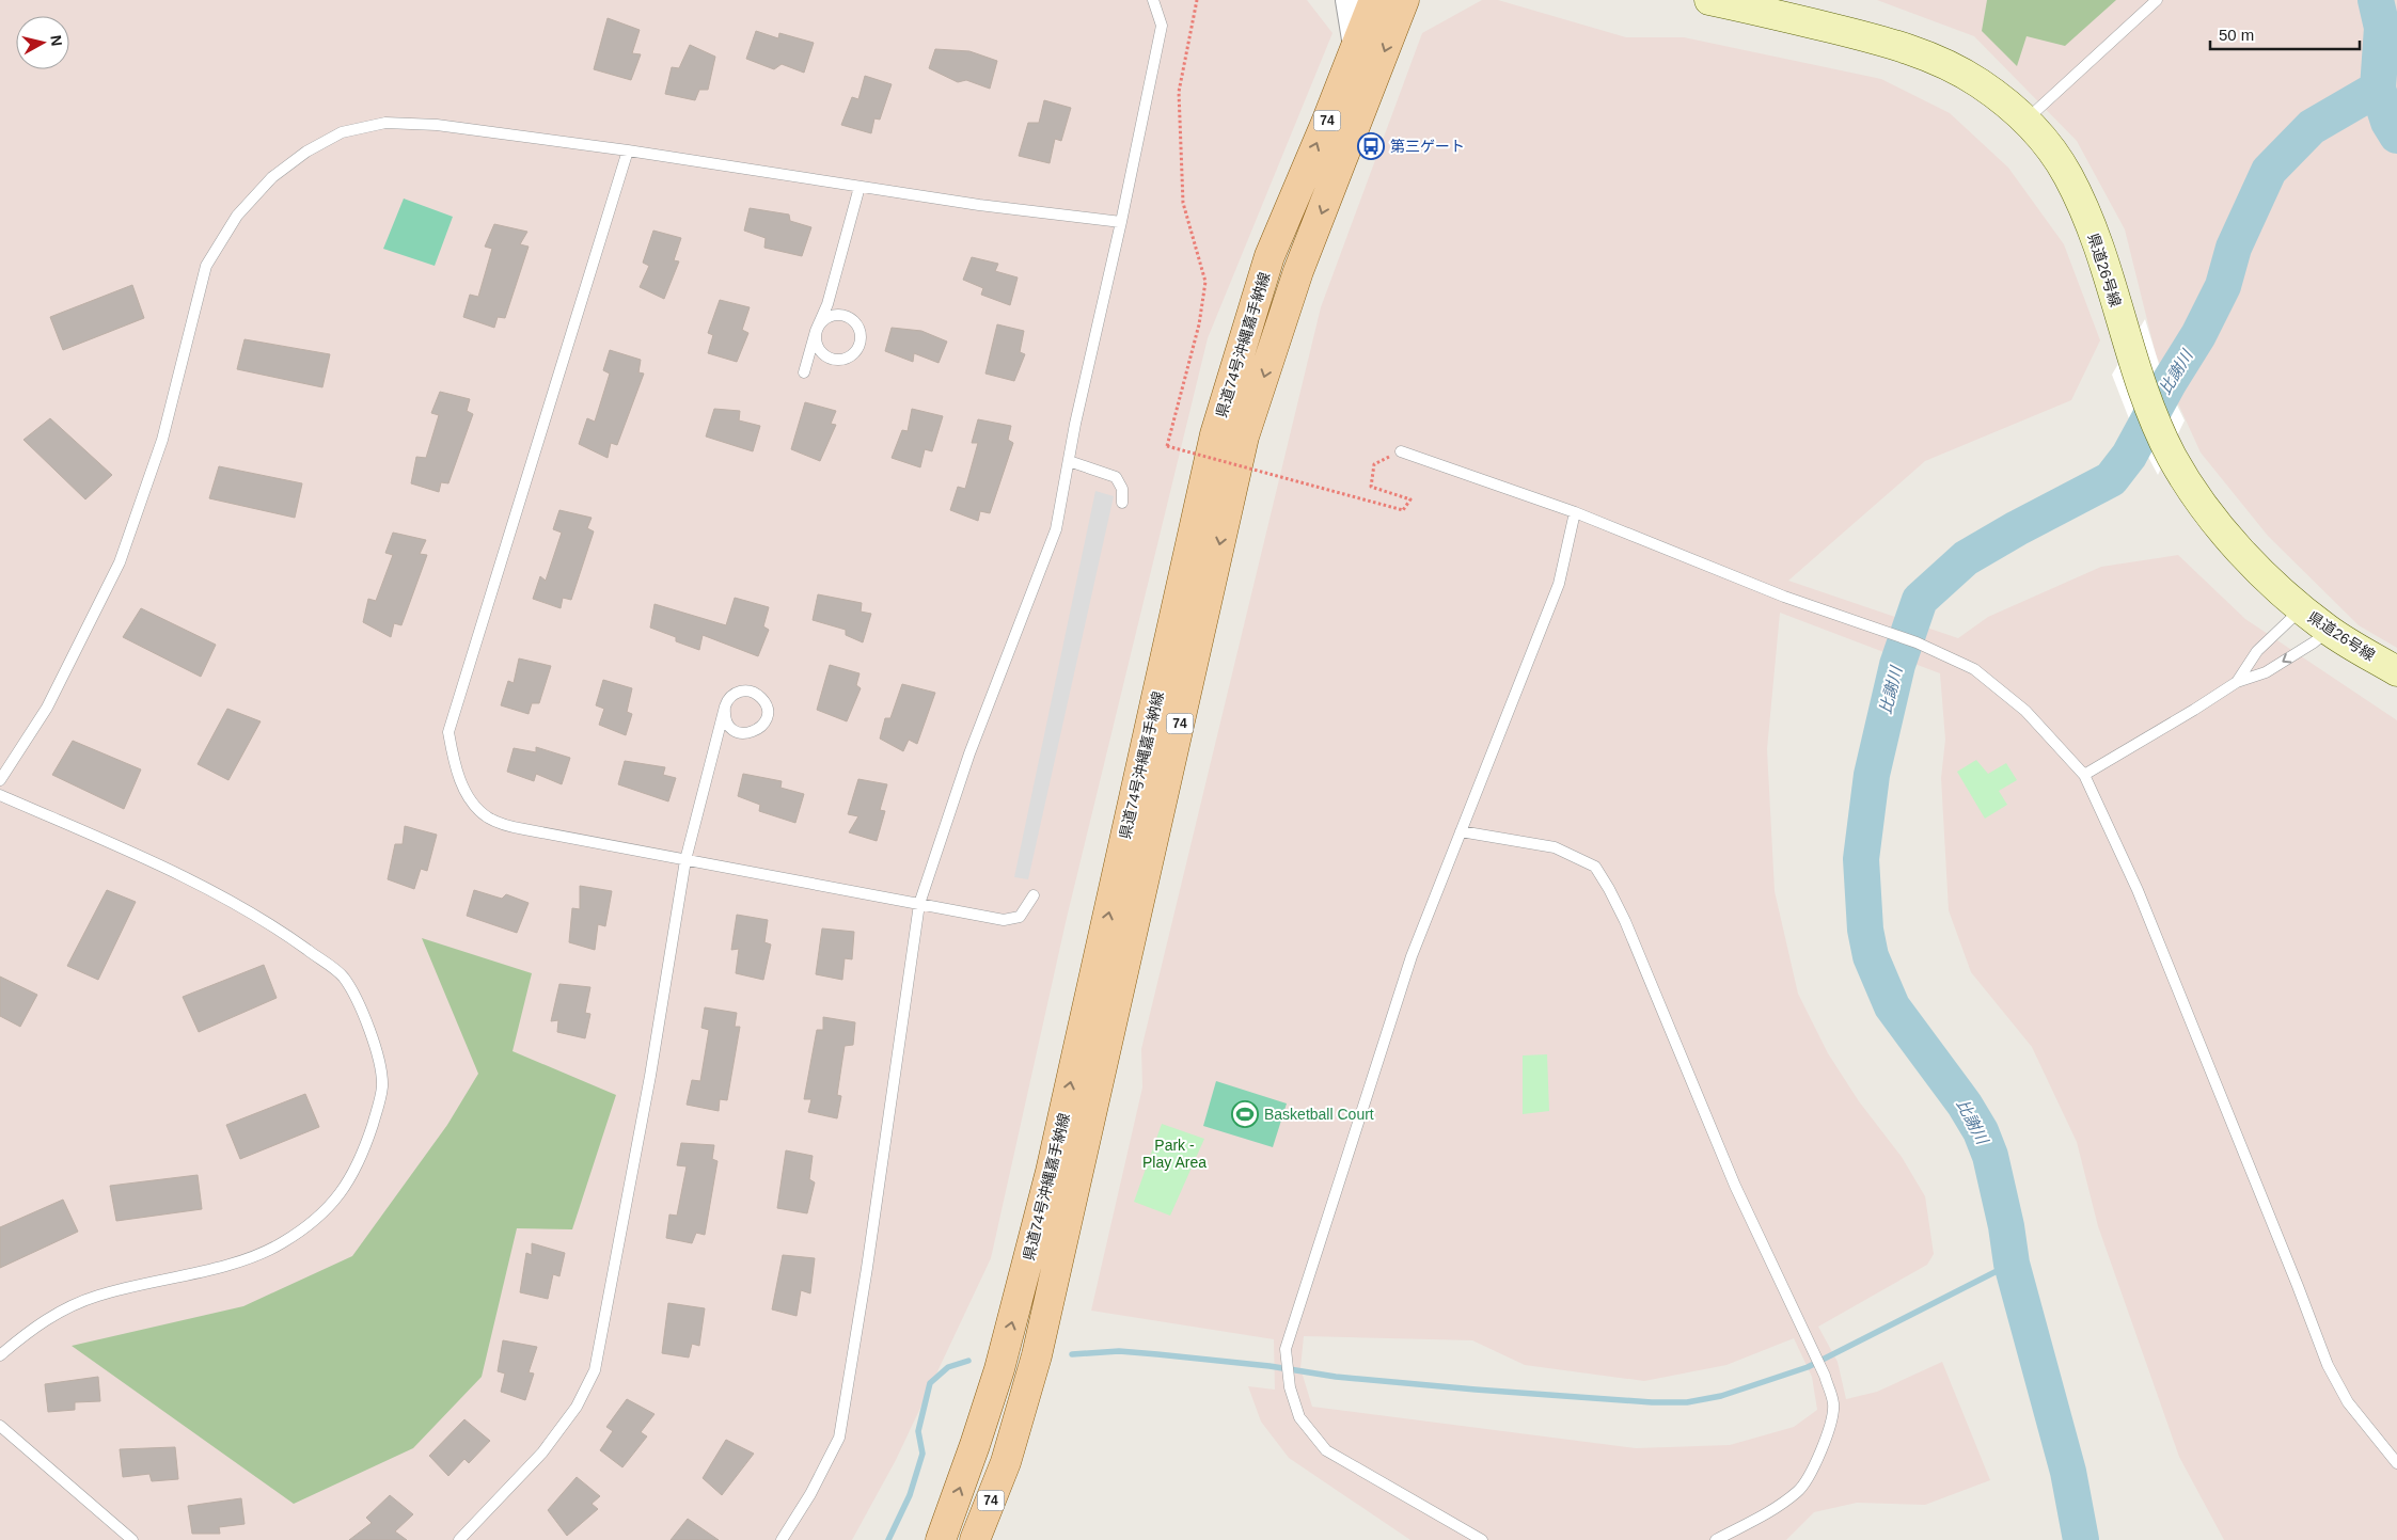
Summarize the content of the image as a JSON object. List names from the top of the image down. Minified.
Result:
{"streets":{"main road":["74","県道26号線","県道74号沖縄嘉手納線"]},"water":["比謝川"],"parks":["Park - Play Area"],"places":{"bus stop":["第三ゲート"],"sports":["Basketball Court"]},"scale_bar":"50 m","north":"right"}
